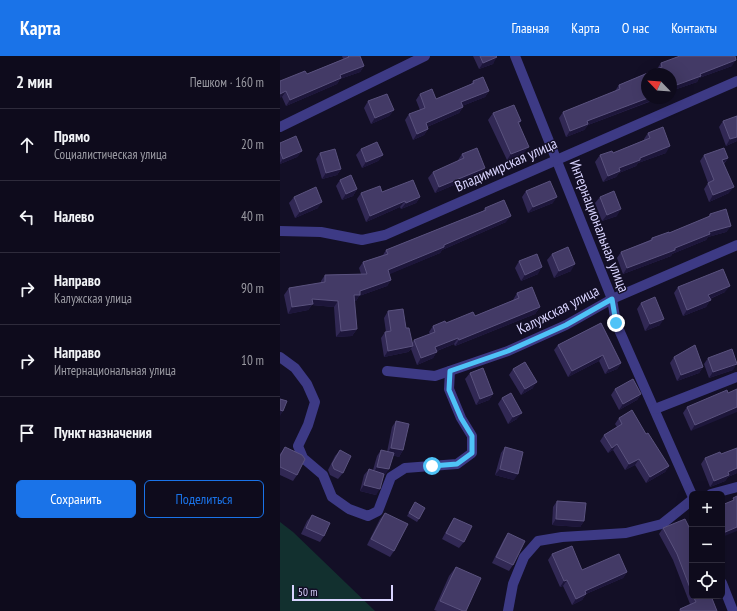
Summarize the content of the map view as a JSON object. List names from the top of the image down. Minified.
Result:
{"streets":{"street":["Владимирская улица","Интернациональная улица","Калужская улица"]},"crossings":[["Владимирская улица","Интернациональная улица"],["Интернациональная улица","Калужская улица"]],"scale_bar":"50 m","north":"top left","page":{"header":"Карта","nav":["Главная","Карта","О нас","Контакты"],"heading":["2 мин","Пешком · 160 m"],"list":[["Прямо","Социалистическая улица","20 m"],["Налево","40 m"],["Направо","Калужская улица","90 m"],["Направо","Интернациональная улица","10 m"],"Пункт назначения"],"buttons":["Сохранить","Поделиться"],"map_buttons":["+","−"],"scale":"50 m"}}
